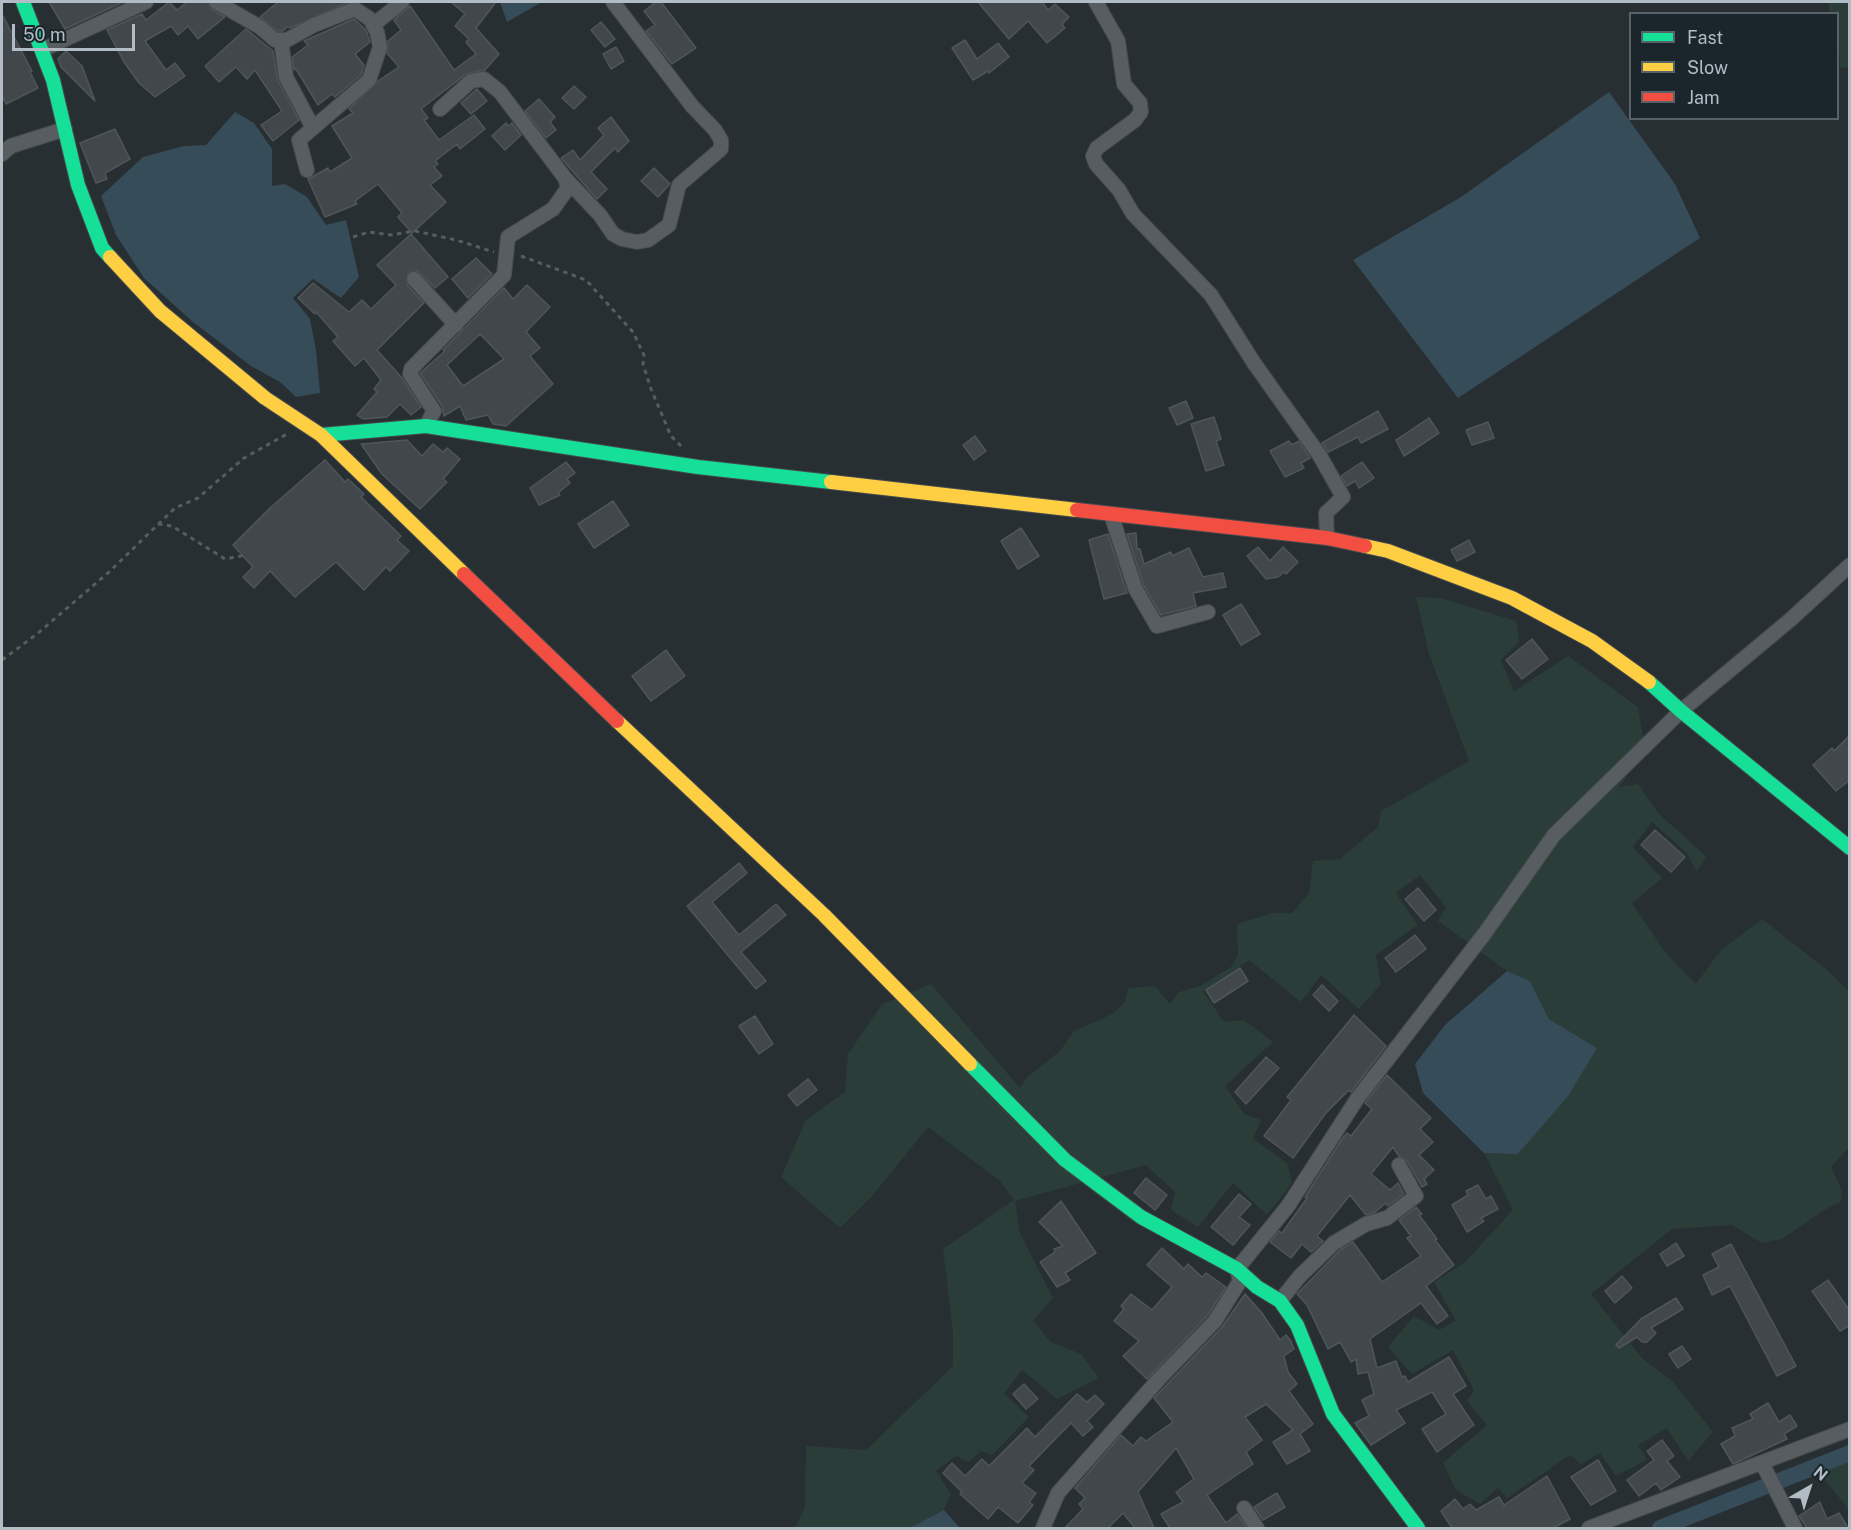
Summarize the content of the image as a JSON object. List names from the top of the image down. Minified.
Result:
{"legend":["Fast","Slow","Jam"],"scale_bar":"50 m","north":"top right"}
